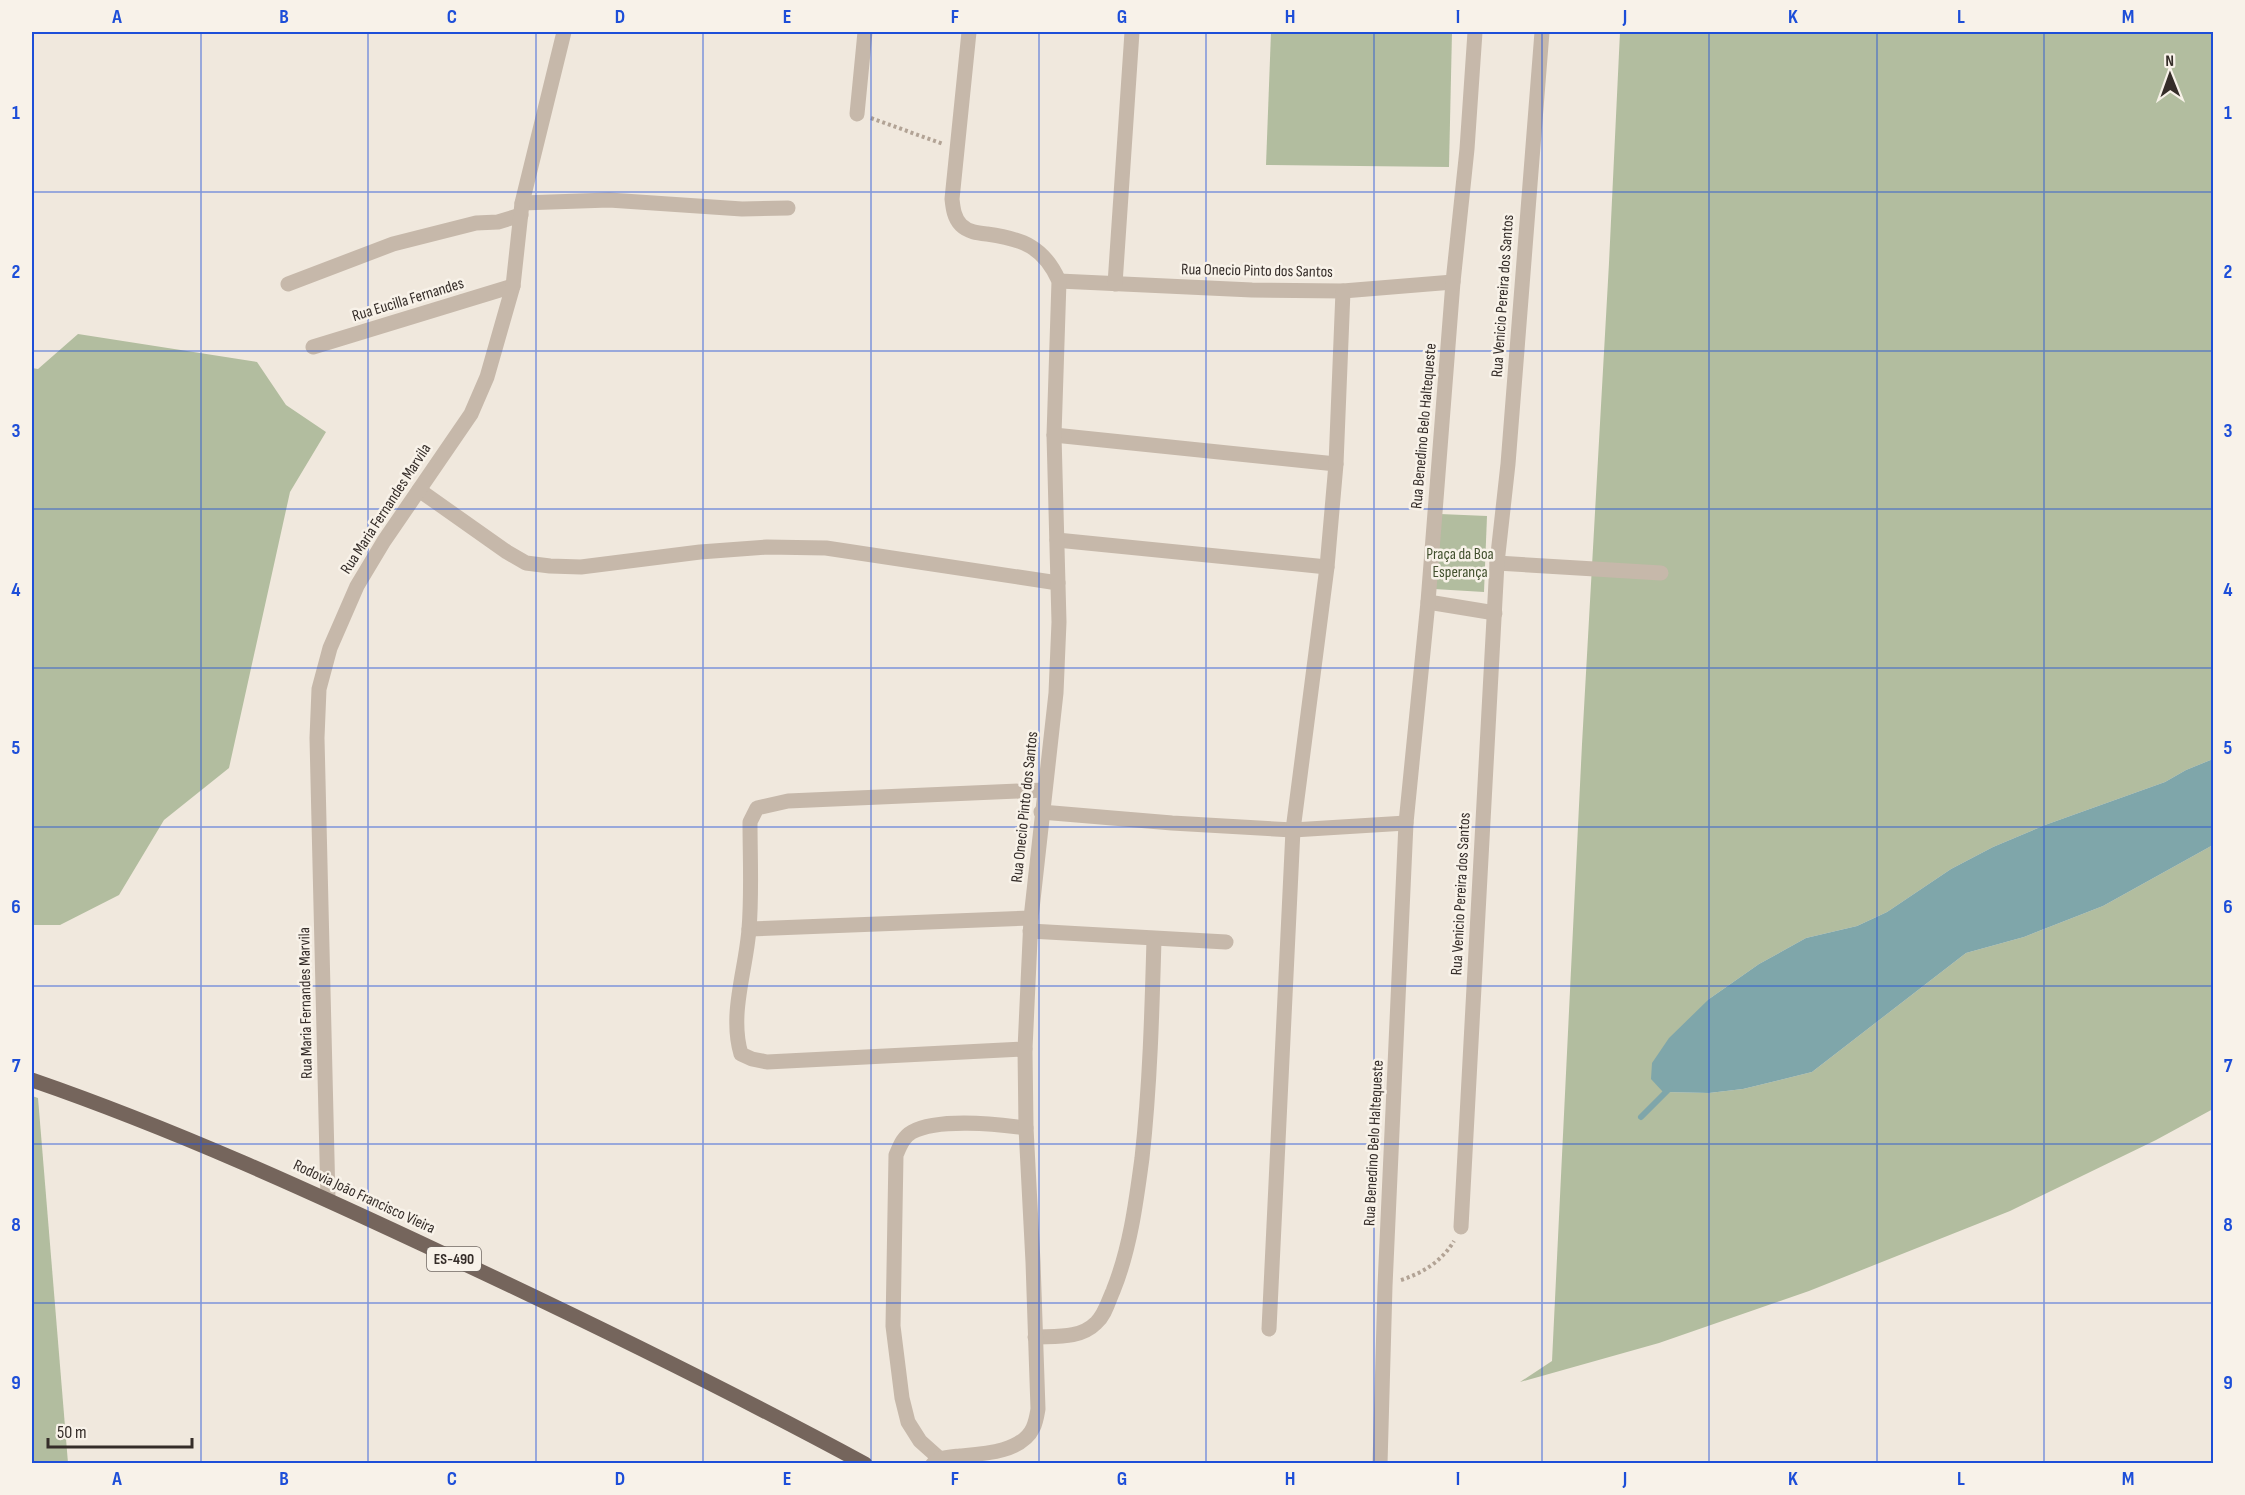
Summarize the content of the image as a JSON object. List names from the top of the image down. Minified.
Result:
{"streets":{"main road":["Rodovia João Francisco Vieira","ES-490"],"street":["Rua Onecio Pinto dos Santos","Rua Venicio Pereira dos Santos","Rua Eucilla Fernandes","Rua Benedino Belo Haltequeste","Rua Maria Fernandes Marvila"]},"crossings":[["Rua Onecio Pinto dos Santos","Rua Benedino Belo Haltequeste"],["Rua Eucilla Fernandes","Rua Maria Fernandes Marvila"],["Rua Maria Fernandes Marvila","Rodovia João Francisco Vieira"]],"parks":["Praça da Boa Esperança"],"scale_bar":"50 m","north":"top","grid":{"columns":["A","B","C","D","E","F","G","H","I","J","K","L","M"],"rows":["1","2","3","4","5","6","7","8","9"]}}
